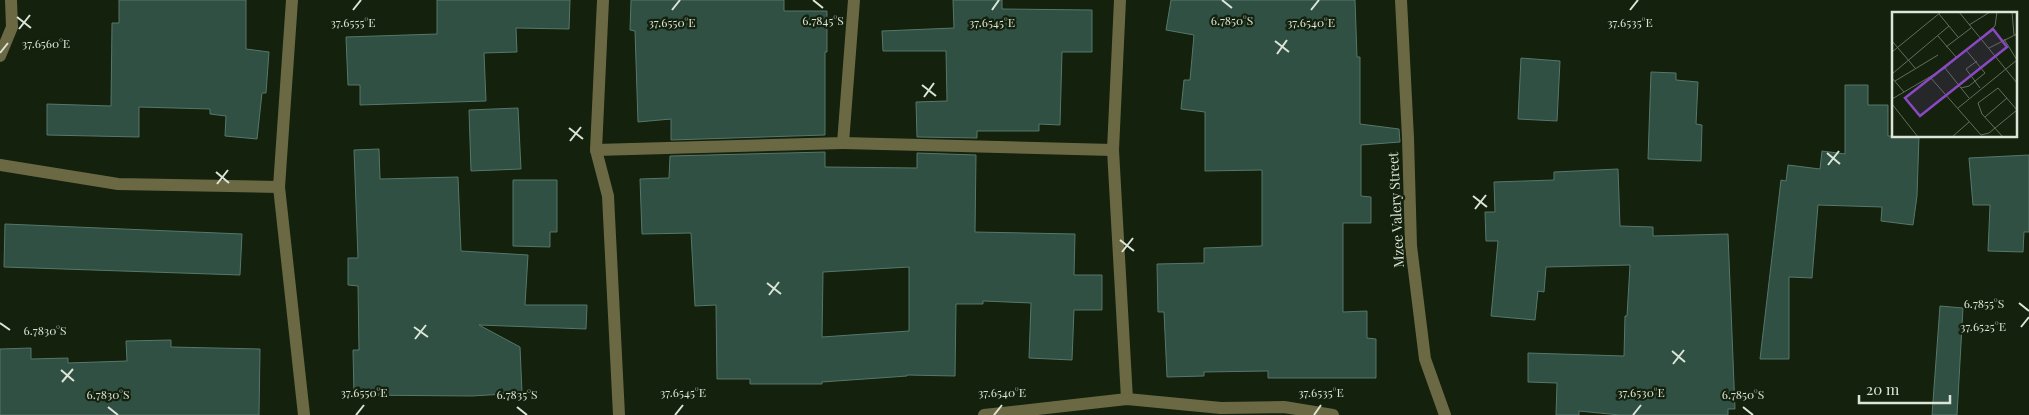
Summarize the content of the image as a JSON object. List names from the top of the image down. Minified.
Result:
{"streets":{"street":["Mzee Valery Street"]},"scale_bar":"20 m","coordinates":["6.7850°S","6.7845°S","37.6535°E","37.6555°E","37.6550°E","37.6545°E","37.6540°E","37.6560°E","6.7855°S","37.6525°E","6.7830°S","37.6530°E","6.7835°S"]}
